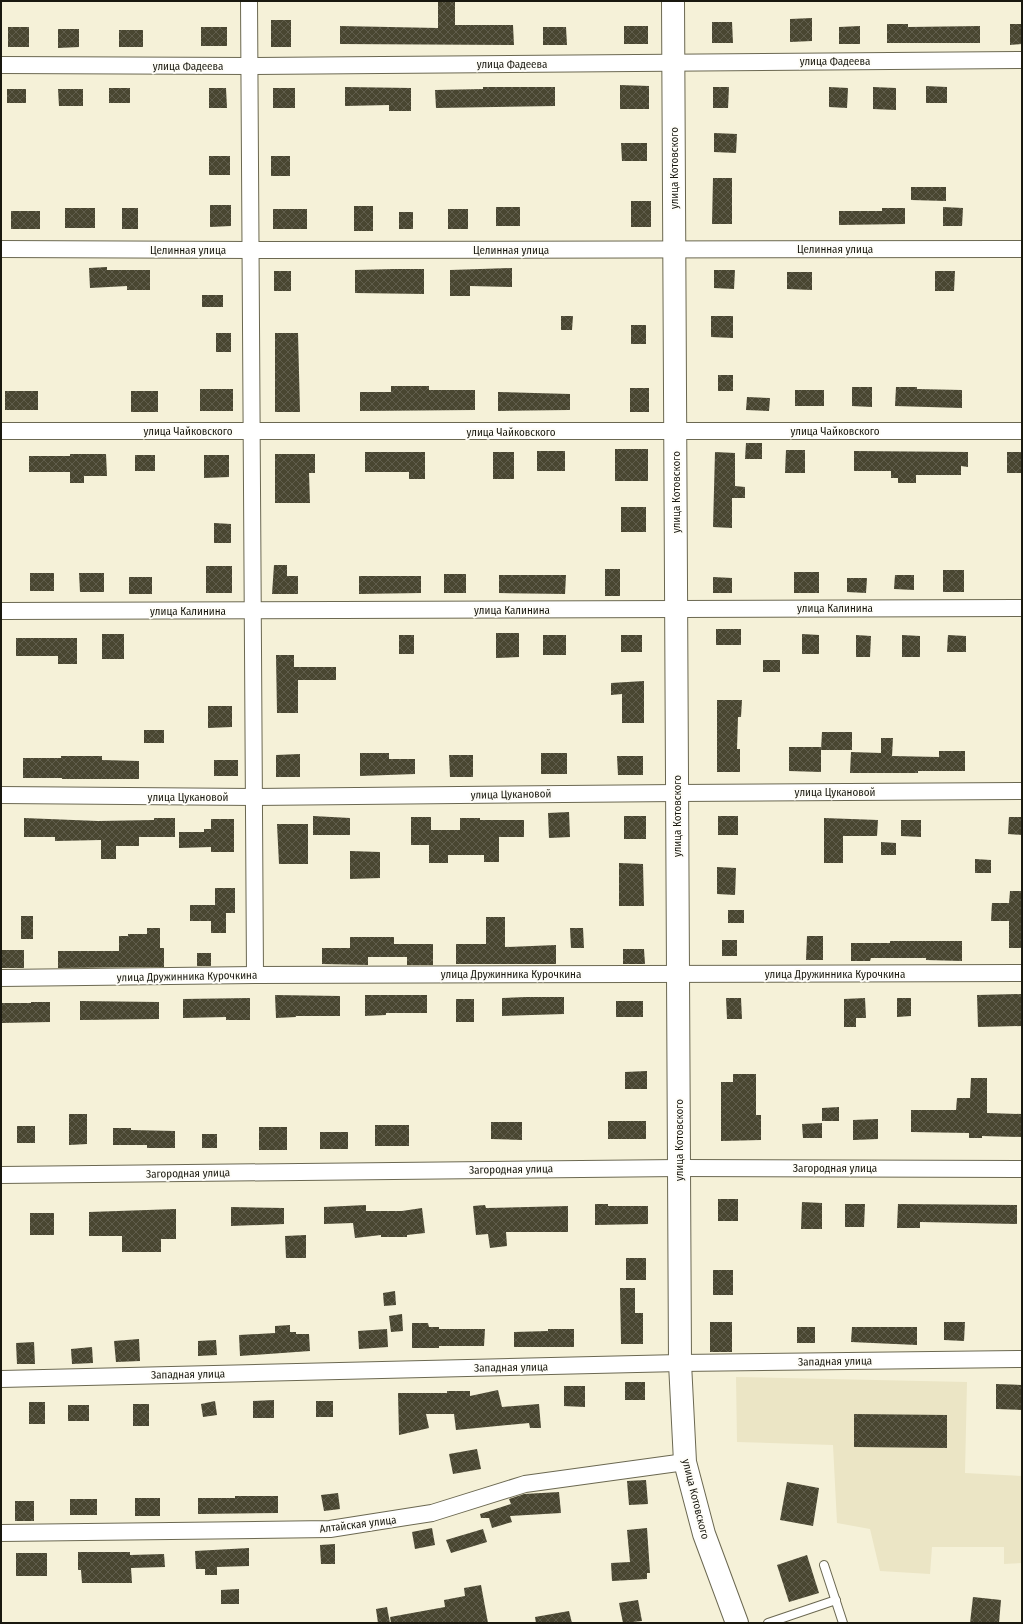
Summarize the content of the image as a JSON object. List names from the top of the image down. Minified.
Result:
{"streets":{"street":["улица Фадеева","улица Котовского","Целинная улица","улица Чайковского","улица Калинина","улица Цукановой","улица Дружинника Курочкина","Загородная улица","Западная улица","Алтайская улица"]},"crossings":[["улица Фадеева","улица Котовского"],["улица Котовского","Целинная улица"],["улица Котовского","улица Чайковского"],["улица Котовского","улица Калинина"],["улица Котовского","улица Цукановой"],["улица Котовского","улица Дружинника Курочкина"],["улица Котовского","Загородная улица"],["улица Котовского","Западная улица"],["улица Котовского","Алтайская улица"]]}
